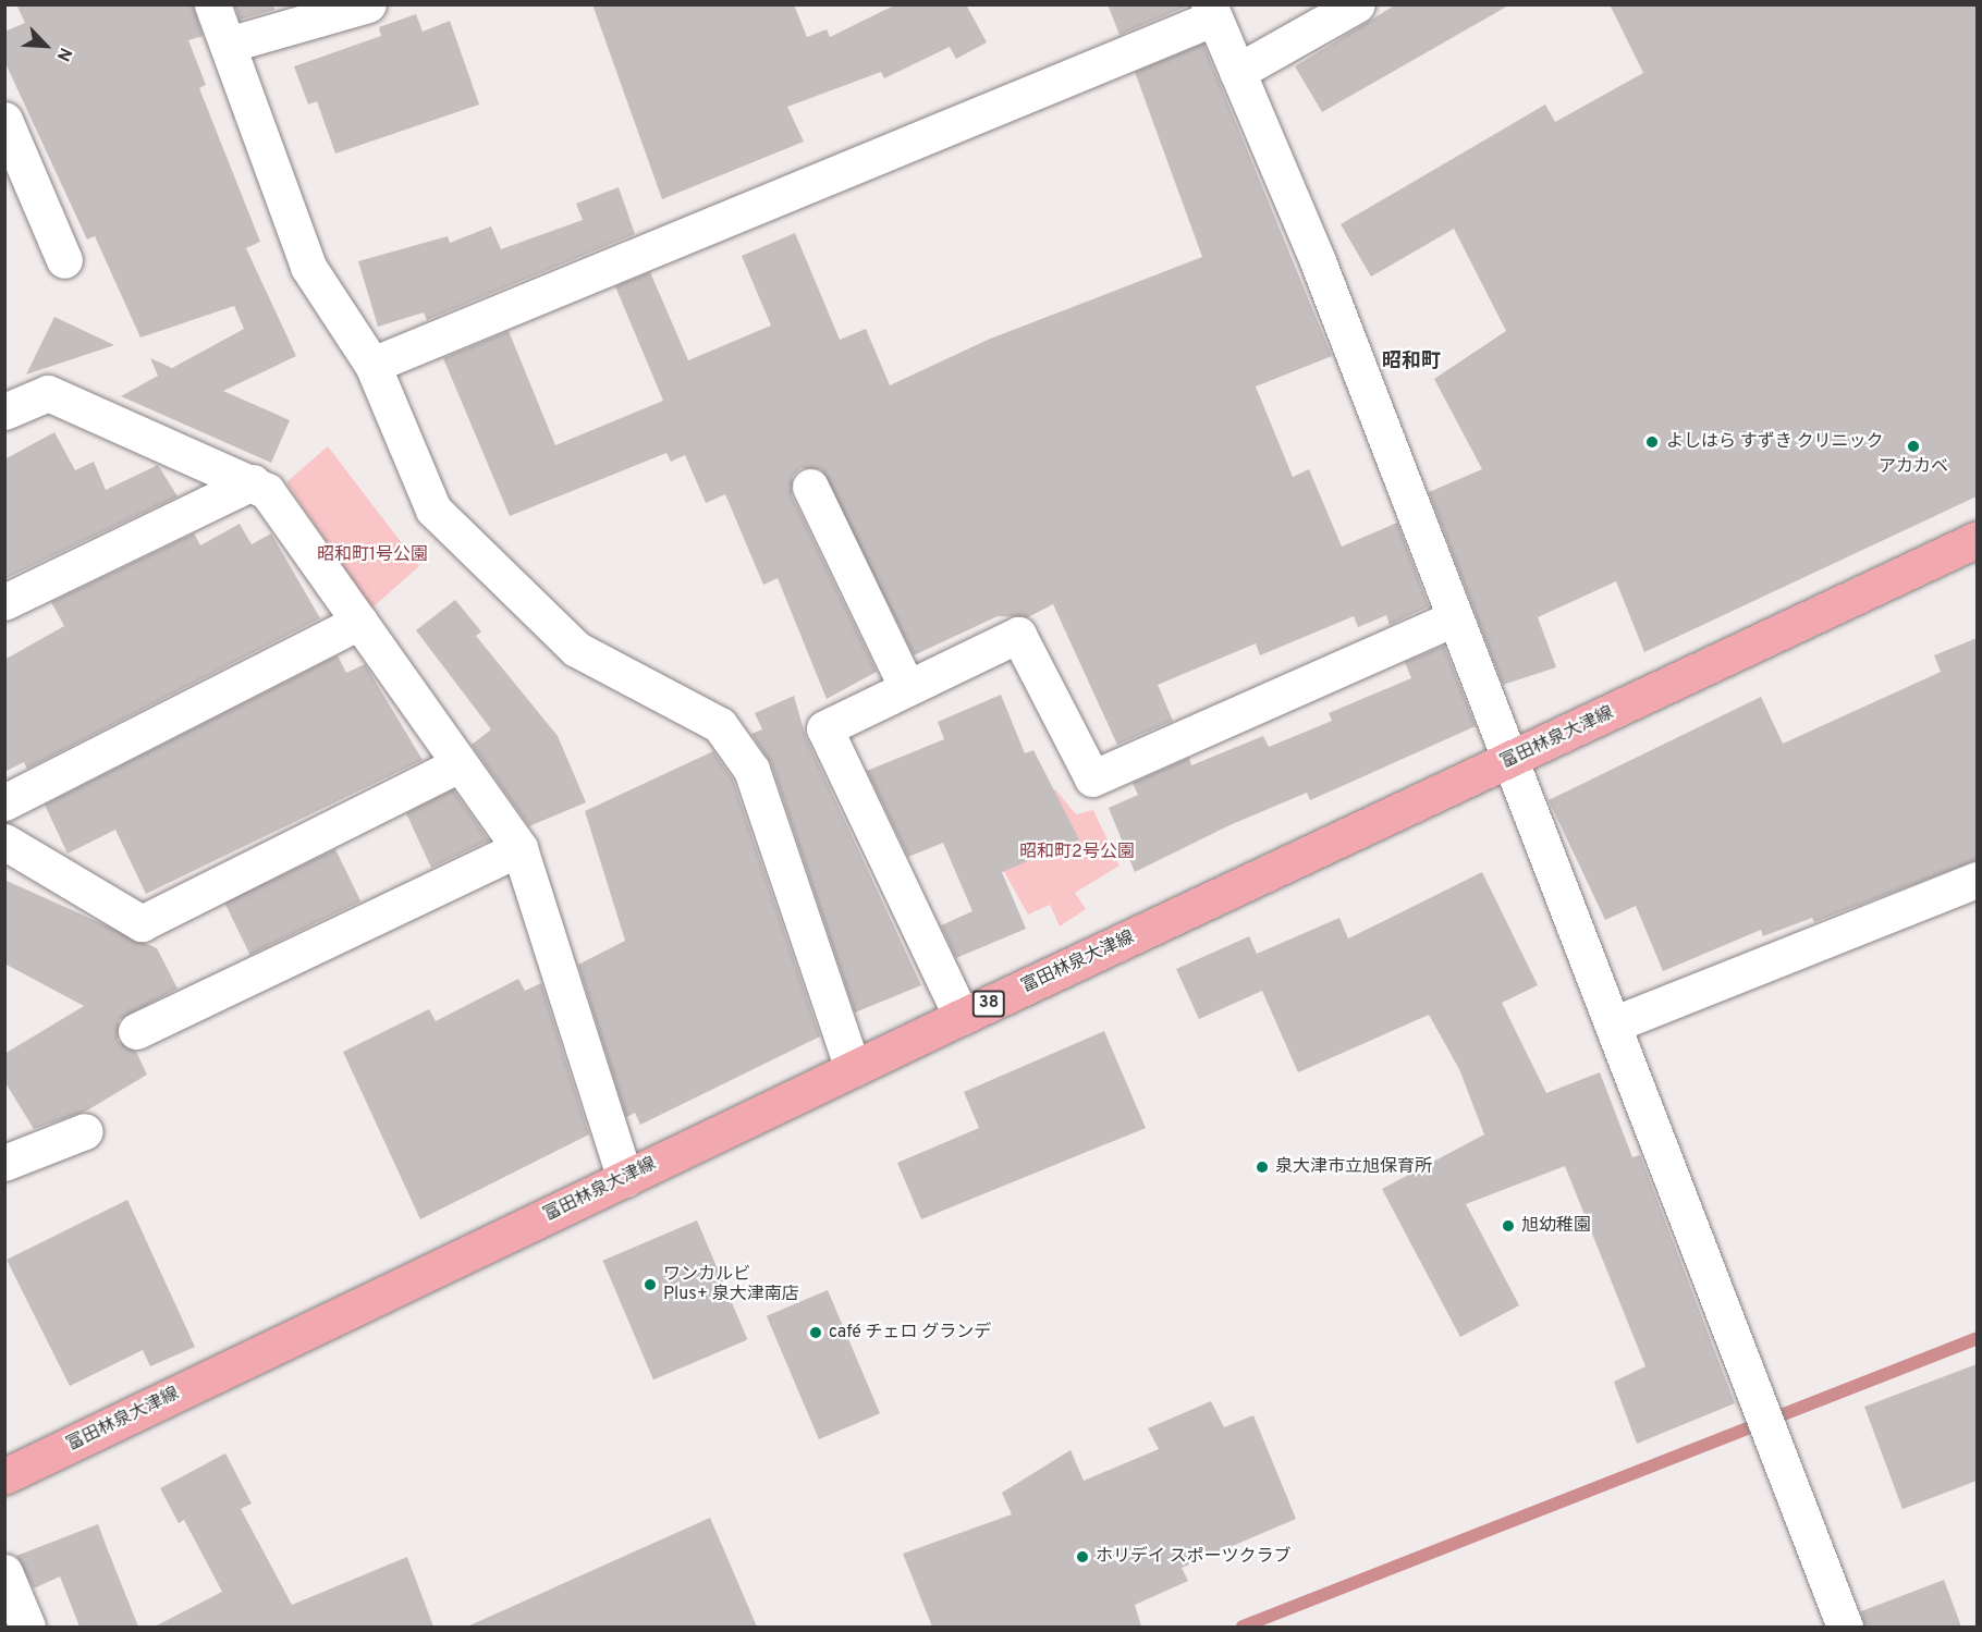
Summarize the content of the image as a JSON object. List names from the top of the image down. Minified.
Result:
{"streets":{"main road":["富田林泉大津線","38"]},"districts":["昭和町"],"parks":["昭和町1号公園","昭和町2号公園"],"places":["よしはら すずき クリニック","アカカベ","泉大津市立旭保育所","旭幼稚園","ワンカルビ Plus+ 泉大津南店","café チェロ グランデ","ホリデイ スポーツクラブ"],"north":"bottom right"}
